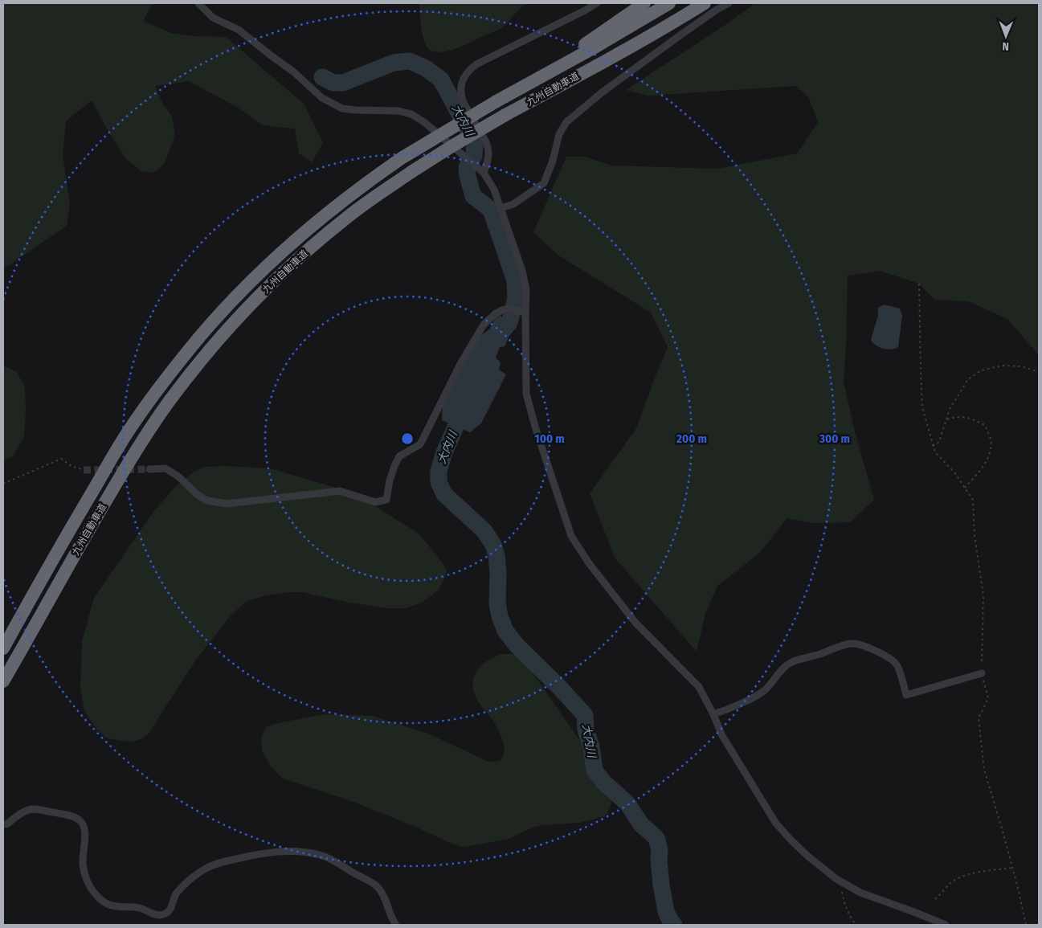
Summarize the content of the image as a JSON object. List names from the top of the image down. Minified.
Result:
{"streets":{"highway":["九州自動車道"]},"water":["大内川"],"north":"bottom","rings":["100 m","200 m","300 m"]}
